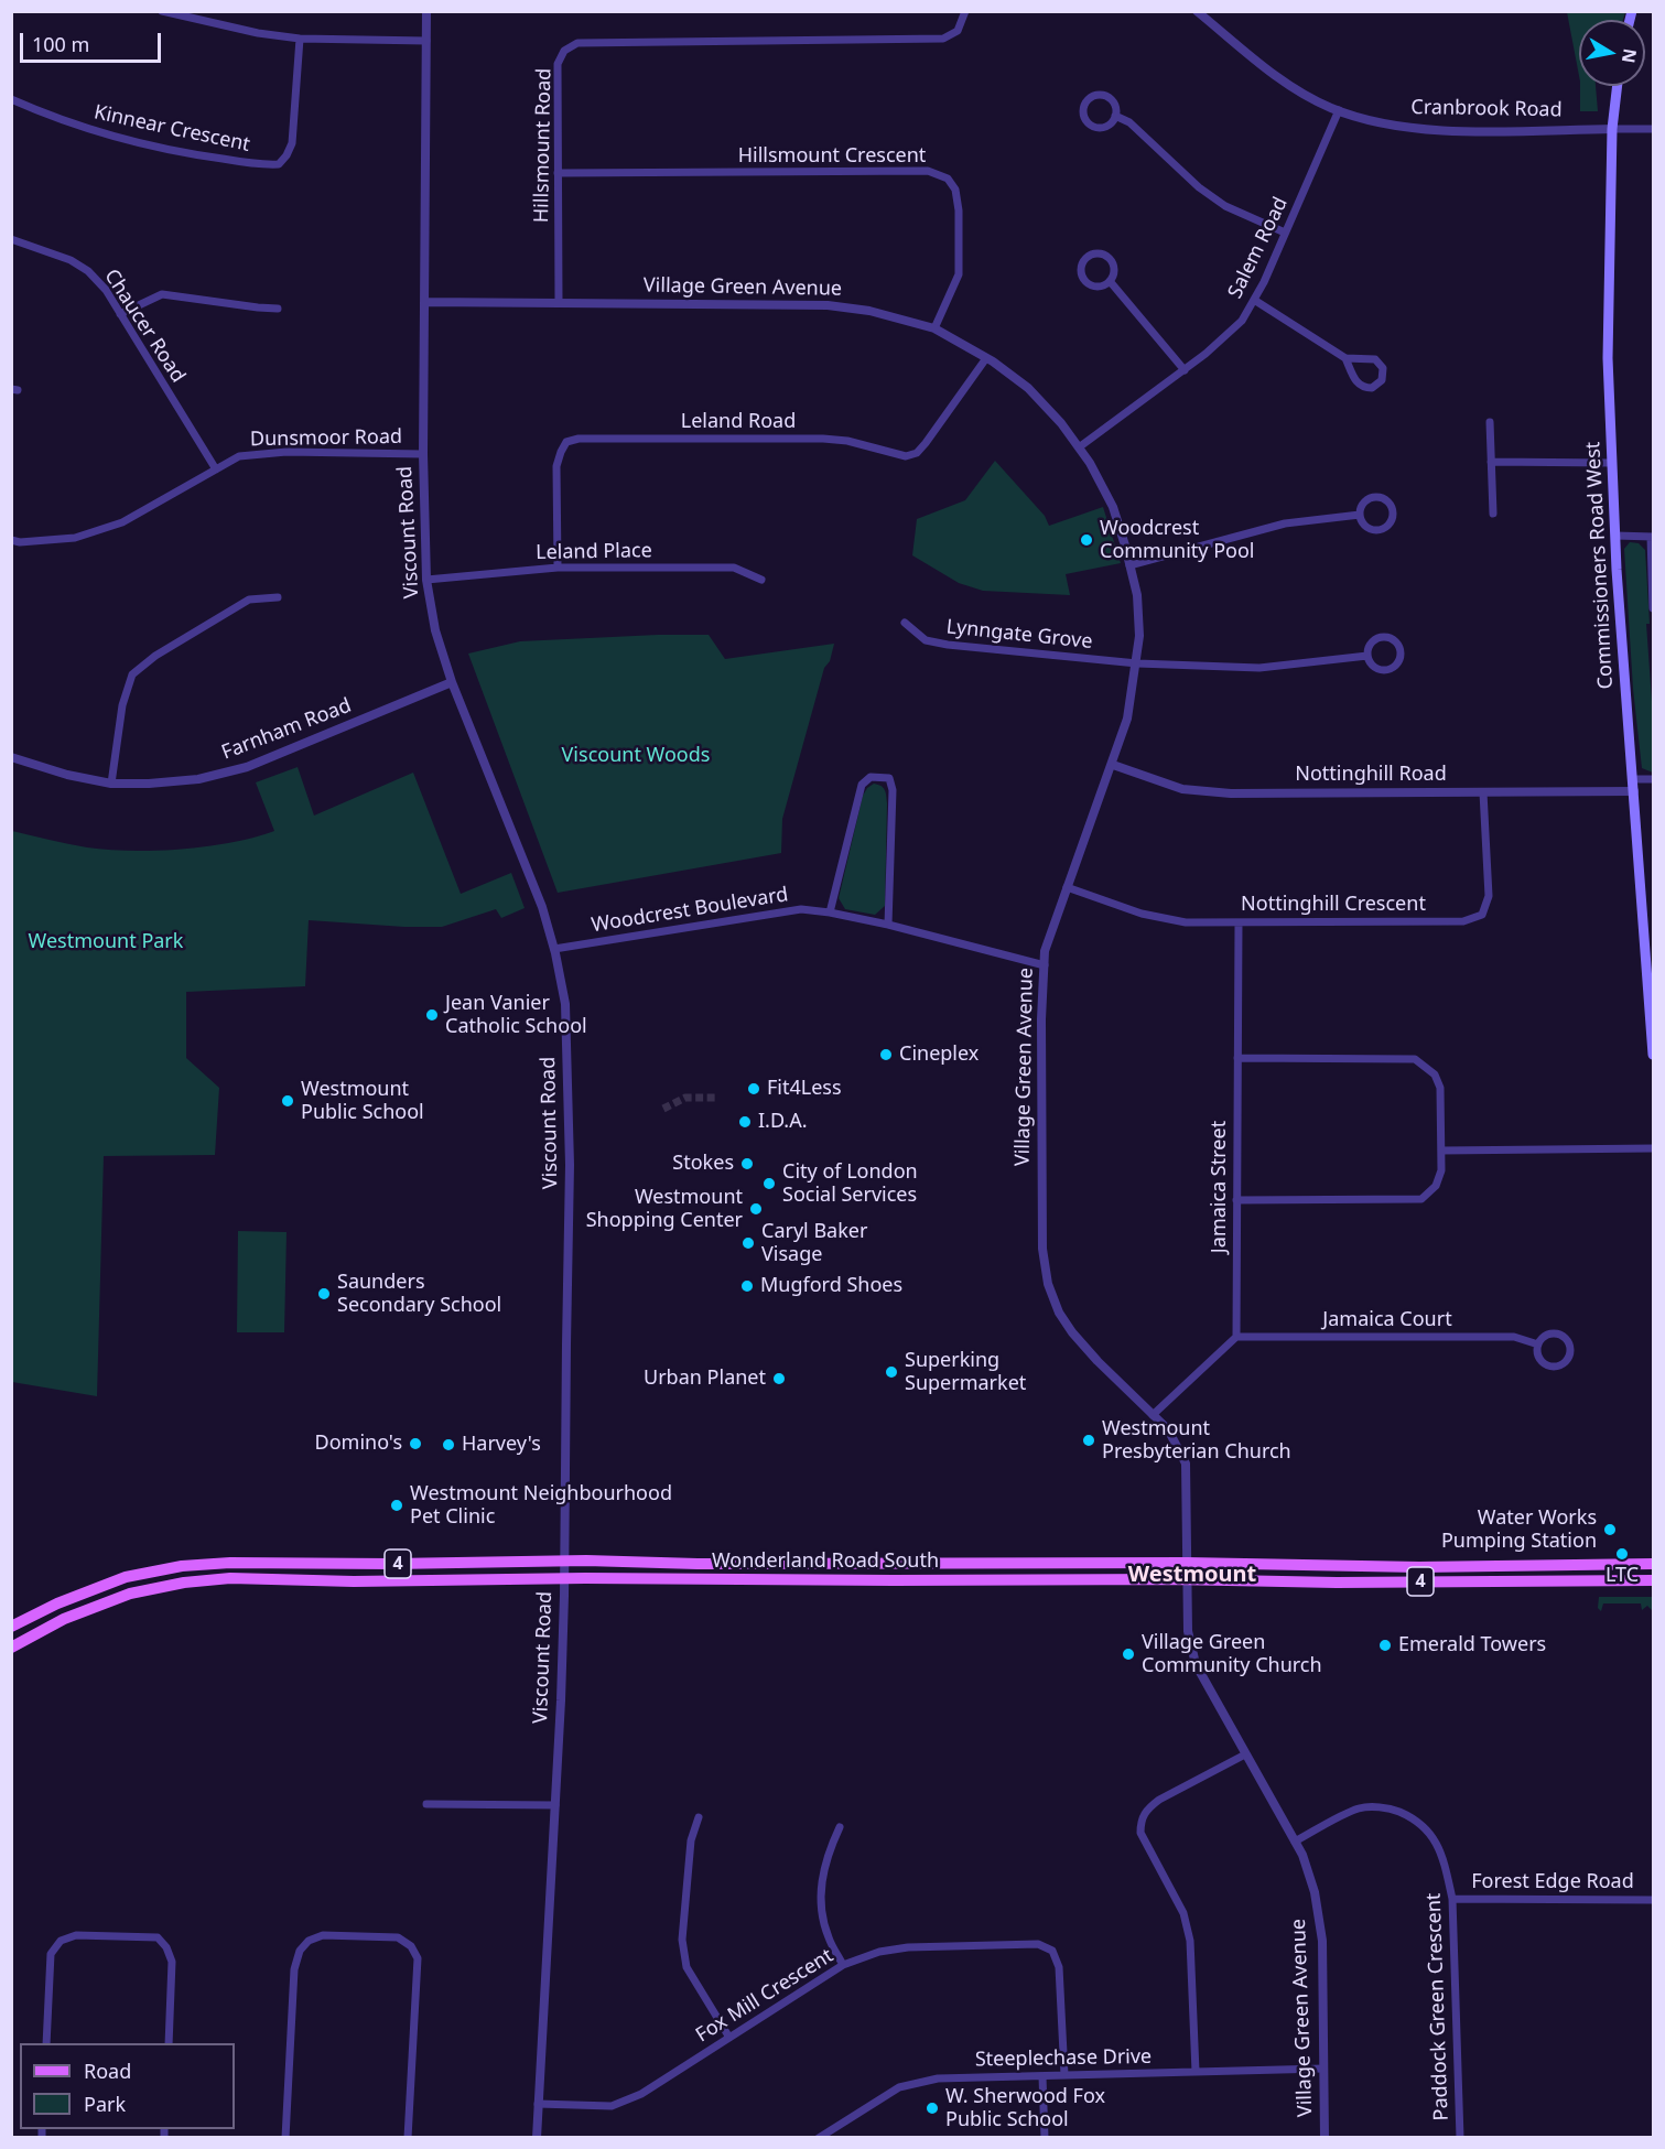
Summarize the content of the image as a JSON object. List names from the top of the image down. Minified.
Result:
{"streets":{"main road":["Commissioners Road West","Wonderland Road South","4"],"street":["Cranbrook Road","Kinnear Crescent","Hillsmount Road","Hillsmount Crescent","Salem Road","Village Green Avenue","Chaucer Road","Leland Road","Dunsmoor Road","Viscount Road","Leland Place","Lynngate Grove","Farnham Road","Nottinghill Road","Nottinghill Crescent","Woodcrest Boulevard","Jamaica Street","Jamaica Court","Forest Edge Road","Fox Mill Crescent","Paddock Green Crescent","Steeplechase Drive"]},"crossings":[["Cranbrook Road","Salem Road"],["Cranbrook Road","Commissioners Road West"],["Hillsmount Road","Hillsmount Crescent"],["Hillsmount Road","Village Green Avenue"],["Hillsmount Crescent","Village Green Avenue"],["Salem Road","Village Green Avenue"],["Village Green Avenue","Leland Road"],["Village Green Avenue","Viscount Road"],["Village Green Avenue","Lynngate Grove"],["Village Green Avenue","Nottinghill Road"],["Village Green Avenue","Nottinghill Crescent"],["Village Green Avenue","Woodcrest Boulevard"],["Village Green Avenue","Wonderland Road South"],["Village Green Avenue","Paddock Green Crescent"],["Village Green Avenue","Steeplechase Drive"],["Chaucer Road","Dunsmoor Road"],["Leland Road","Leland Place"],["Dunsmoor Road","Viscount Road"],["Viscount Road","Leland Place"],["Viscount Road","Farnham Road"],["Viscount Road","Woodcrest Boulevard"],["Viscount Road","Wonderland Road South"],["Viscount Road","Fox Mill Crescent"],["Commissioners Road West","Nottinghill Road"],["Nottinghill Road","Nottinghill Crescent"],["Nottinghill Crescent","Jamaica Street"],["Jamaica Street","Jamaica Court"],["Forest Edge Road","Paddock Green Crescent"],["Fox Mill Crescent","Steeplechase Drive"]],"districts":["Westmount"],"parks":["Viscount Woods","Westmount Park"],"places":["Woodcrest Community Pool","Jean Vanier Catholic School","Cineplex","Fit4Less","Westmount Public School","I.D.A.","Stokes","City of London Social Services","Westmount Shopping Center","Caryl Baker Visage","Mugford Shoes","Saunders Secondary School","Superking Supermarket","Urban Planet","Westmount Presbyterian Church","Domino's","Harvey's","Westmount Neighbourhood Pet Clinic","Water Works Pumping Station","LTC","Emerald Towers","Village Green Community Church","W. Sherwood Fox Public School"],"legend":["Road","Park"],"scale_bar":"100 m","north":"right"}
